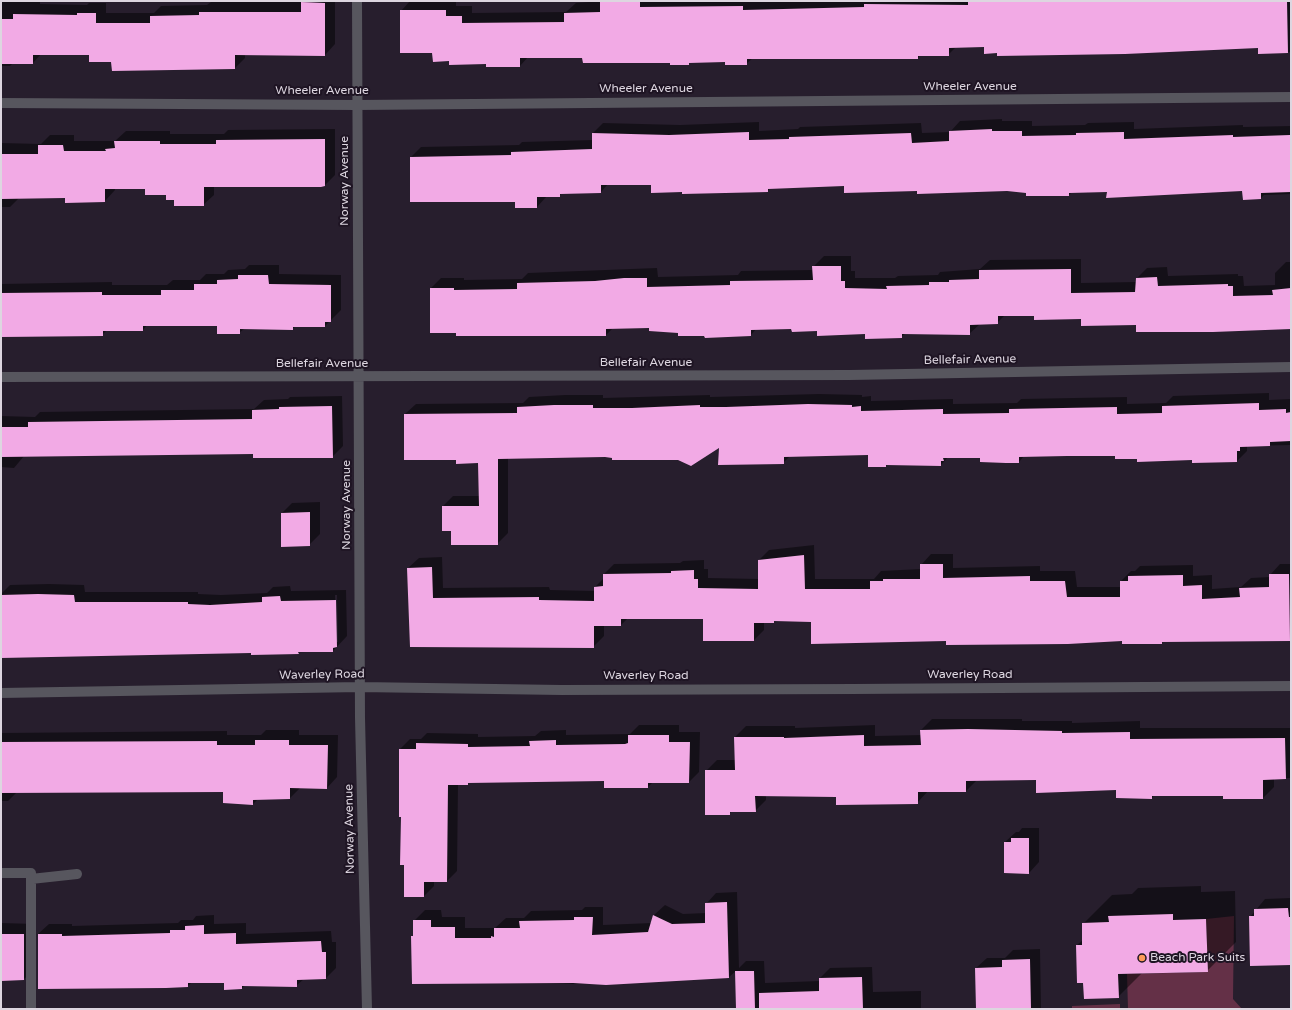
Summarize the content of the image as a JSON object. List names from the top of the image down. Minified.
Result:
{"streets":{"street":["Wheeler Avenue","Norway Avenue","Bellefair Avenue","Waverley Road"]},"crossings":[["Wheeler Avenue","Norway Avenue"],["Norway Avenue","Bellefair Avenue"],["Norway Avenue","Waverley Road"]],"places":["Beach Park Suits"]}
